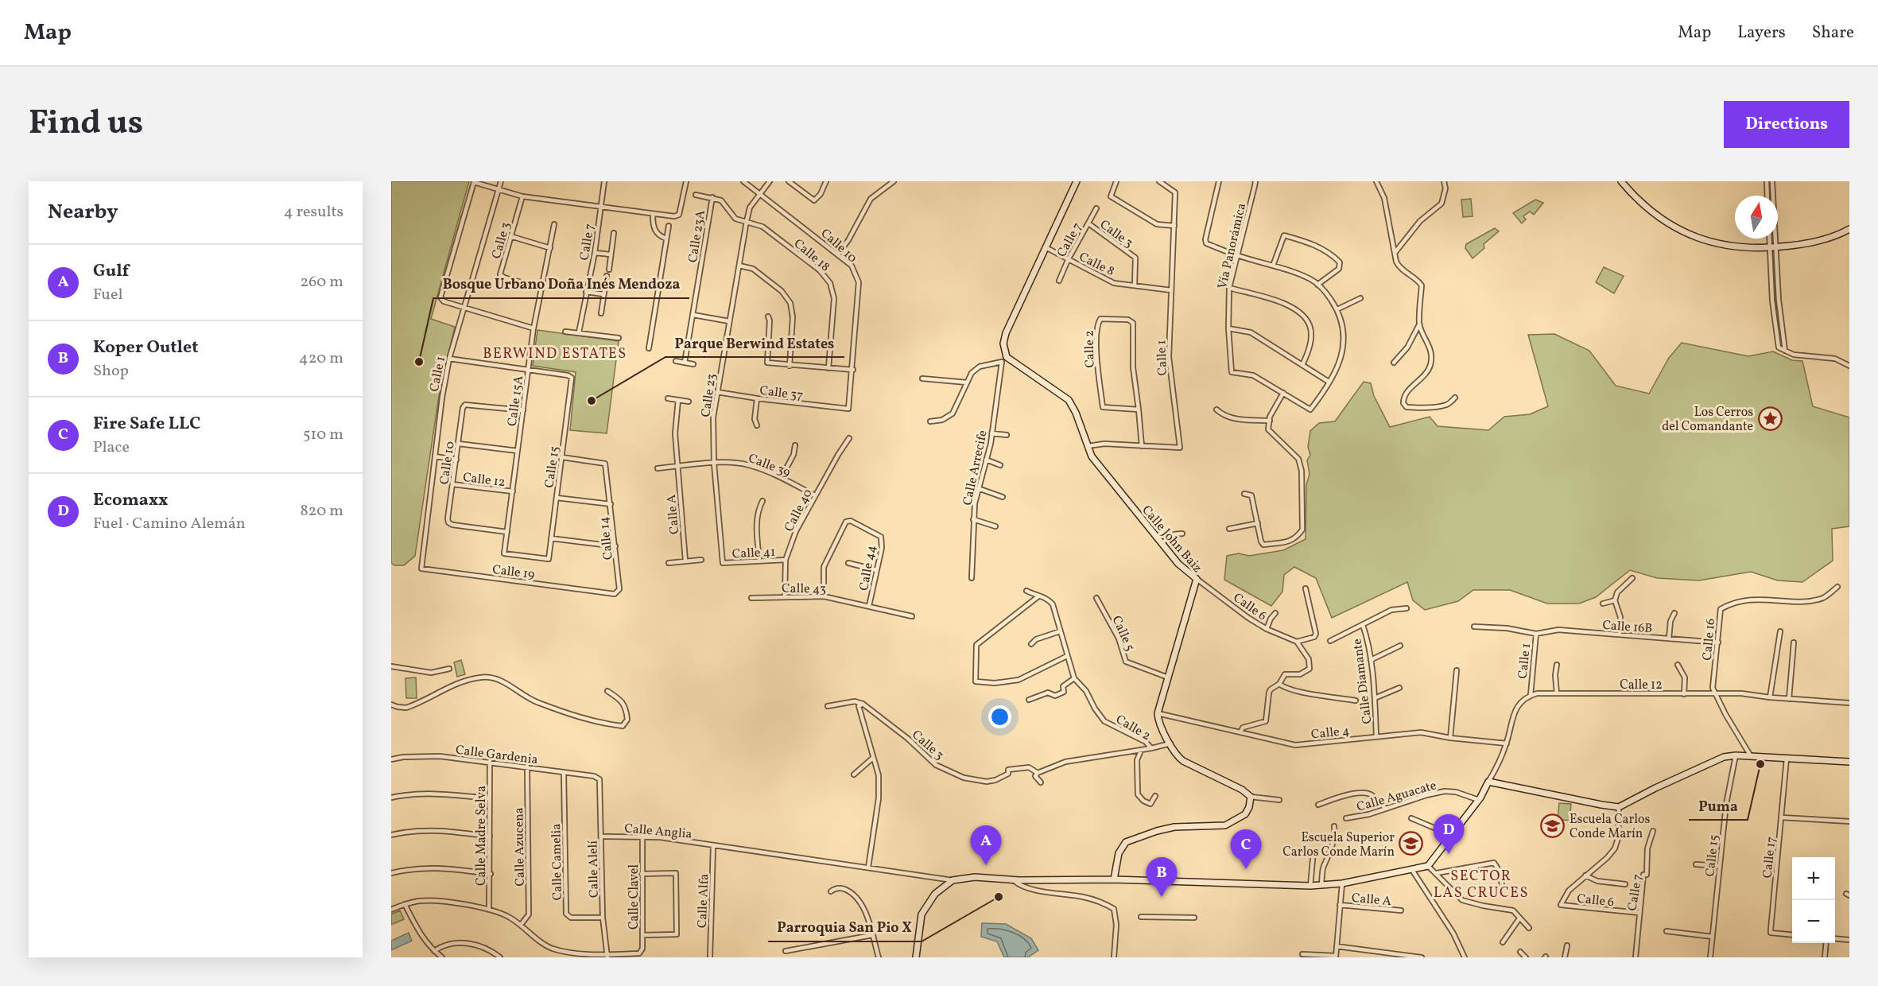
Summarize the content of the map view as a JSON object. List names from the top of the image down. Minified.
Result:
{"streets":{"street":["Calle 3","Calle 23A","Calle 7","Calle 10","Vía Panorámica","Calle 18","Calle 8","Calle 2","Calle 1","Calle 37","Calle 23","Calle 15A","Calle 39","Calle 15","Calle Arrecife","Calle 12","Calle 40","Calle A","Calle 14","Calle John Baiz","Calle 41","Calle 44","Calle 19","Calle 43","Calle 6","Calle 16B","Calle 5","Calle 16","Calle Diamante","Calle 4","Calle Gardenia","Calle Aguacate","Calle Anglia","Calle Madre Selva","Calle Azucena","Calle 17","Calle Camelia","Calle Alelí","Calle Clavel","Calle Alfa"]},"crossings":[["Calle 3","Calle 7"],["Calle 3","Calle 8"],["Calle 3","Calle 15A"],["Calle 23A","Calle 18"],["Calle 7","Calle 8"],["Calle 7","Calle 6"],["Calle 10","Calle 37"],["Calle 10","Calle 23"],["Calle 10","Calle 15A"],["Calle 10","Calle 12"],["Calle 18","Calle 23"],["Calle 8","Calle 1"],["Calle 2","Calle 1"],["Calle 1","Calle 12"],["Calle 1","Calle John Baiz"],["Calle 1","Calle 19"],["Calle 1","Calle 16B"],["Calle 37","Calle 23"],["Calle 23","Calle 39"],["Calle 23","Calle 41"],["Calle 15A","Calle 15"],["Calle 15A","Calle 12"],["Calle 39","Calle 40"],["Calle 39","Calle A"],["Calle 15","Calle 14"],["Calle 12","Calle 16"],["Calle 40","Calle 41"],["Calle 40","Calle 43"],["Calle 14","Calle 19"],["Calle John Baiz","Calle 6"],["Calle John Baiz","Calle 5"],["Calle John Baiz","Calle 4"],["Calle 44","Calle 43"],["Calle 16B","Calle 16"],["Calle Diamante","Calle 4"],["Calle Gardenia","Calle Madre Selva"],["Calle Gardenia","Calle Azucena"],["Calle Gardenia","Calle Camelia"],["Calle Gardenia","Calle Alelí"],["Calle Anglia","Calle Alelí"],["Calle Anglia","Calle Clavel"],["Calle Anglia","Calle Alfa"],["Calle Camelia","Calle Alelí"],["Calle Alelí","Calle Clavel"]],"districts":["BERWIND ESTATES","SECTOR LAS CRUCES"],"places":{"other":["Bosque Urbano Doña Inés Mendoza","Parque Berwind Estates","Puma","Parroquia San Pio X"],"place":["Los Cerros del Comandante"],"school or university":["Escuela Carlos Conde Marín","Escuela Superior Carlos Conde Marín"]},"north":"top","page":{"header":"Map","nav":["Map","Layers","Share"],"title":"Find us","buttons":"Directions","heading":["Nearby","4 results"],"list":[{"mark":"A","name":"Gulf","note":"Fuel","value":"260 m"},{"mark":"B","name":"Koper Outlet","note":"Shop","value":"420 m"},{"mark":"C","name":"Fire Safe LLC","note":"Place","value":"510 m"},{"mark":"D","name":"Ecomaxx","note":"Fuel · Camino Alemán","value":"820 m"}],"pins":["D","A","C","B"],"map_buttons":["+","−"]}}
